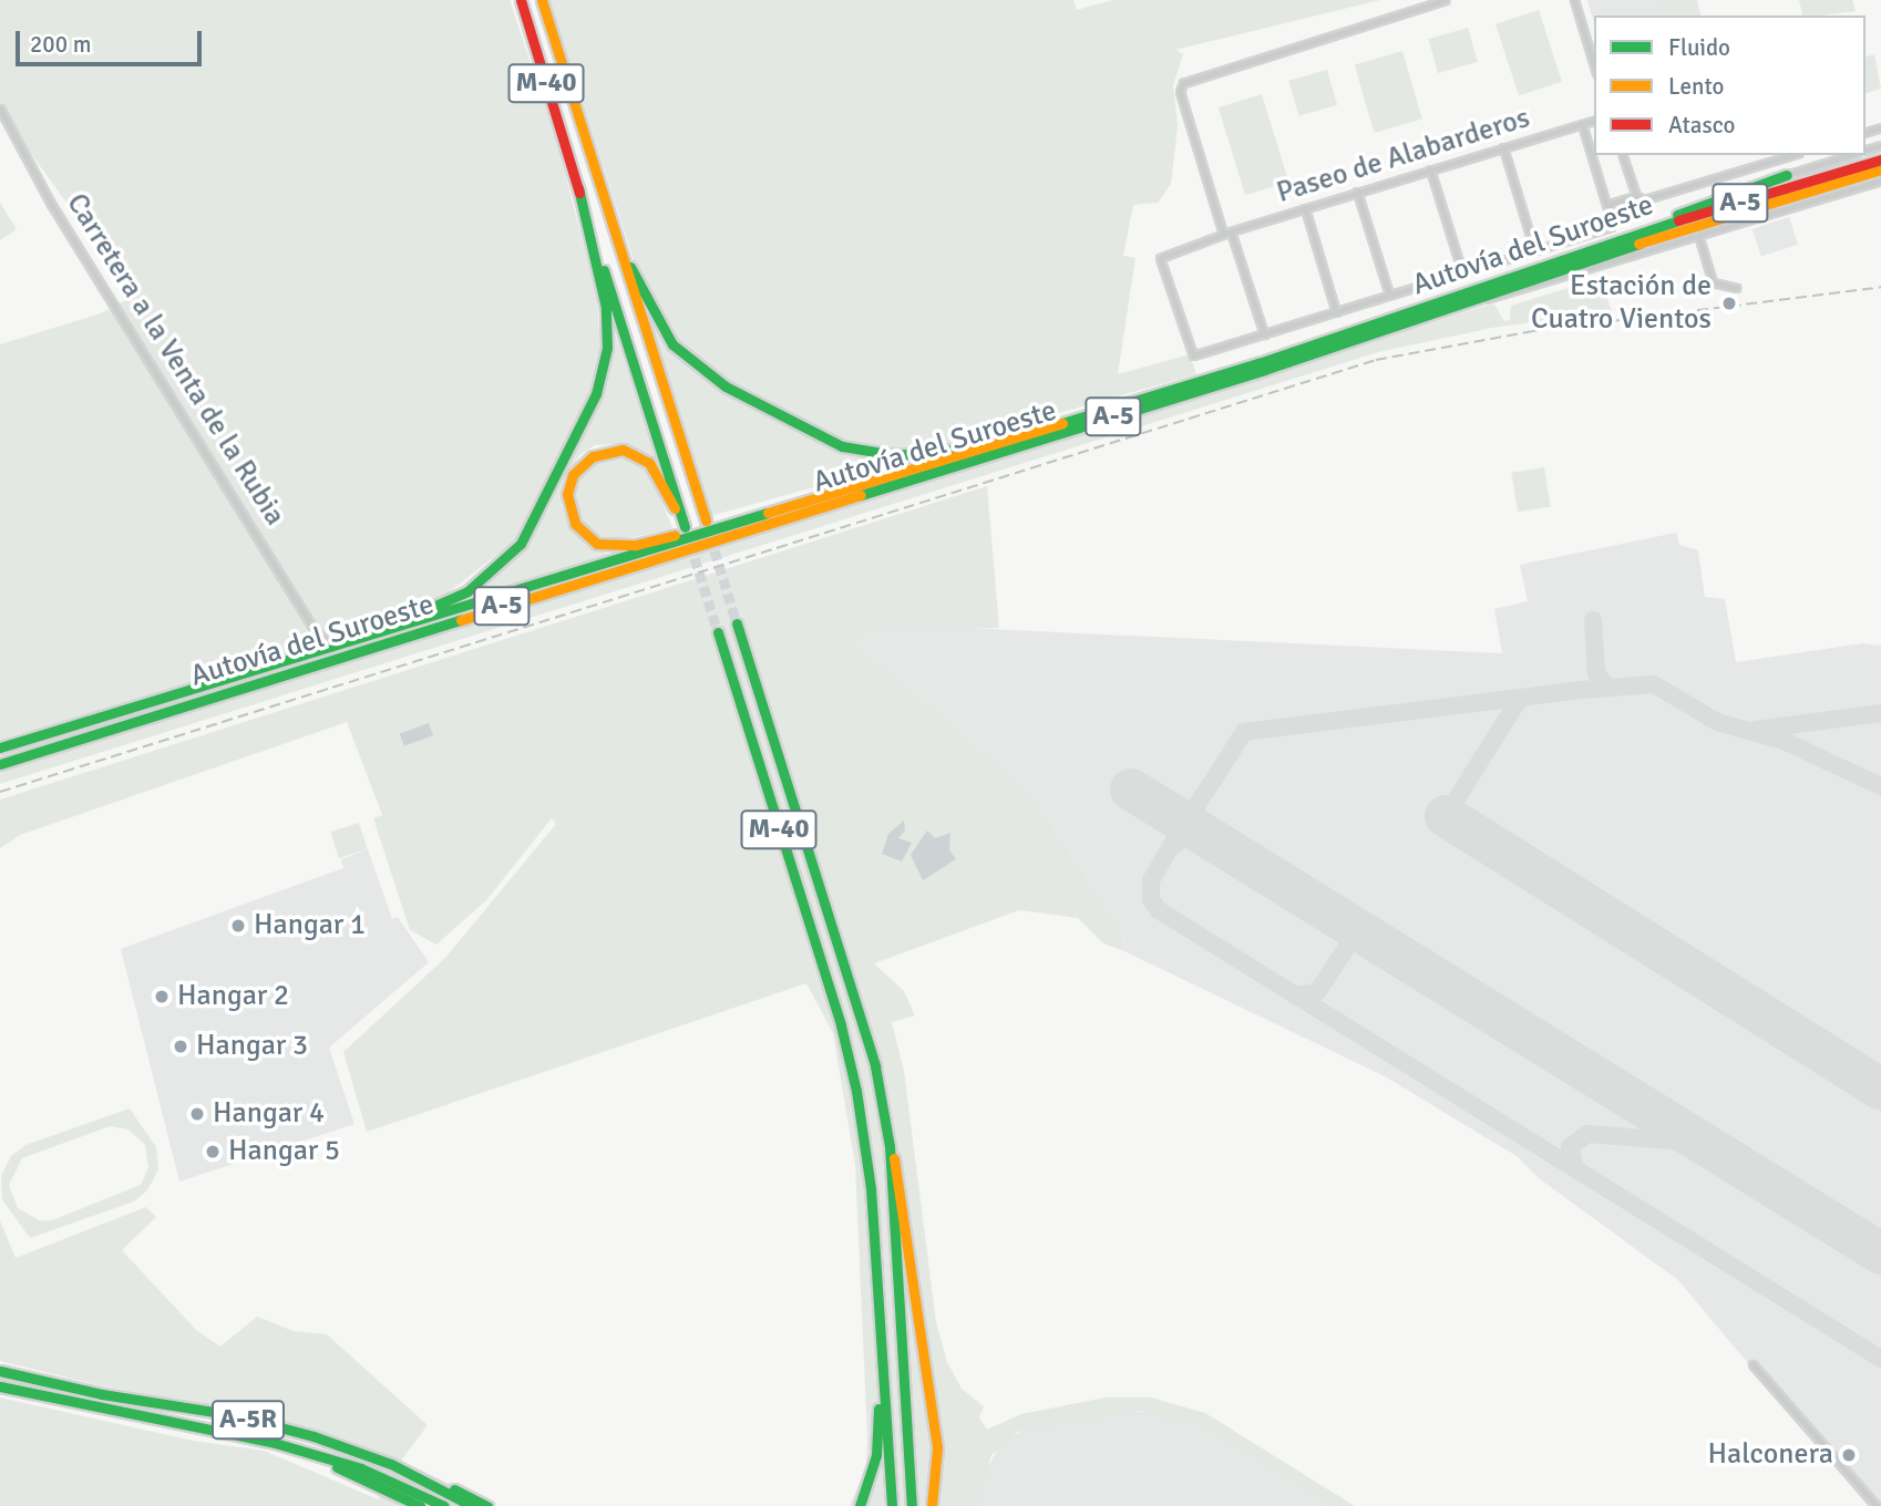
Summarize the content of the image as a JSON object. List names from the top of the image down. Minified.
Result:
{"streets":{"highway":["M-40","A-5","Autovía del Suroeste","A-5R"],"street":["Paseo de Alabarderos","Carretera a la Venta de la Rubia"]},"crossings":[["M-40","Autovía del Suroeste"],["Autovía del Suroeste","Carretera a la Venta de la Rubia"]],"places":["Estación de Cuatro Vientos","Hangar 1","Hangar 2","Hangar 3","Hangar 4","Hangar 5","Halconera"],"legend":["Fluido","Lento","Atasco"],"scale_bar":"200 m"}
